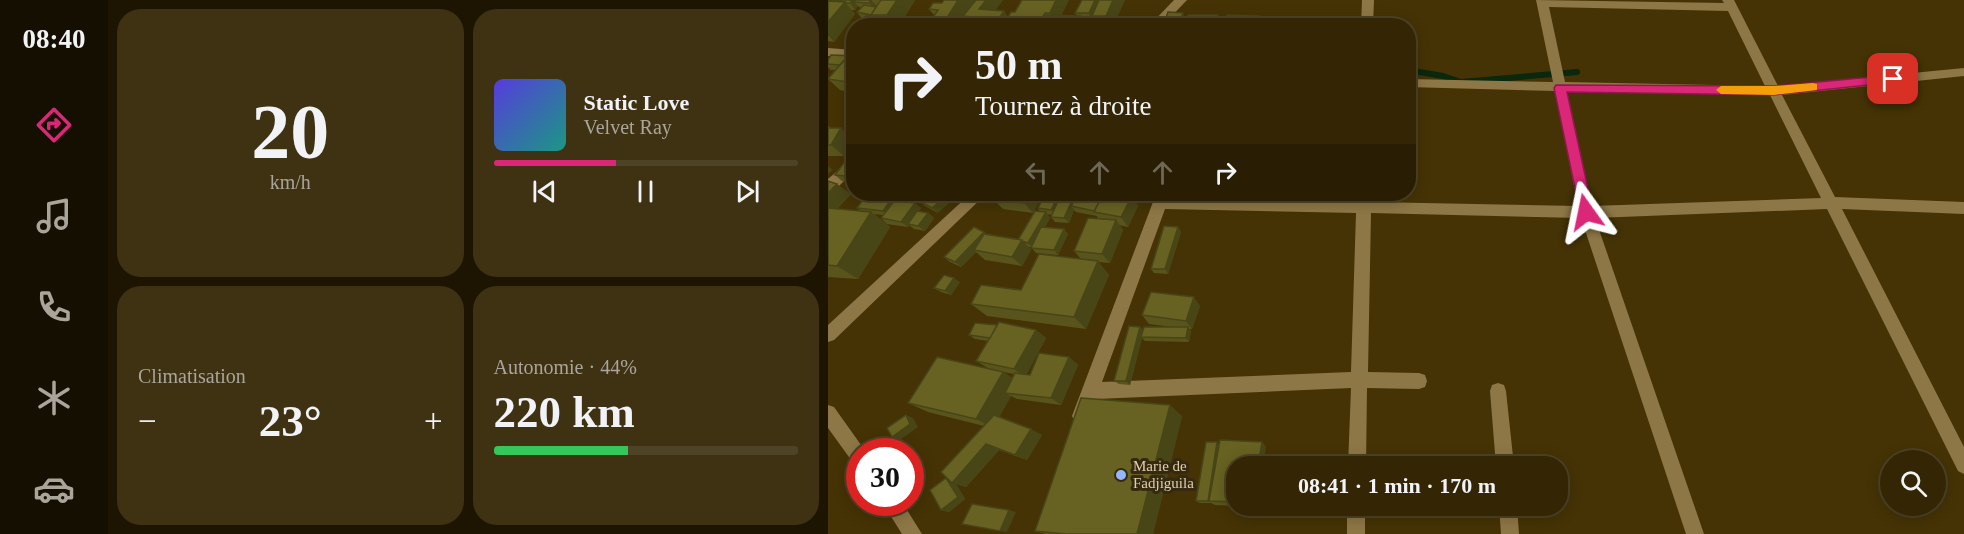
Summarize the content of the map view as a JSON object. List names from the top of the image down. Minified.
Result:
{"places":["Marie de Fadjiguila"],"page":{"tabs":"08:40","tile":[["20","km/h"],"Climatisation",["Autonomie · 44%","220 km"]],"turn":["50 m","Tournez à droite"],"song":["Static Love","Velvet Ray"],"heat":["−","23°","+"],"limit":"30","trip":"08:41 · 1 min · 170 m"}}
